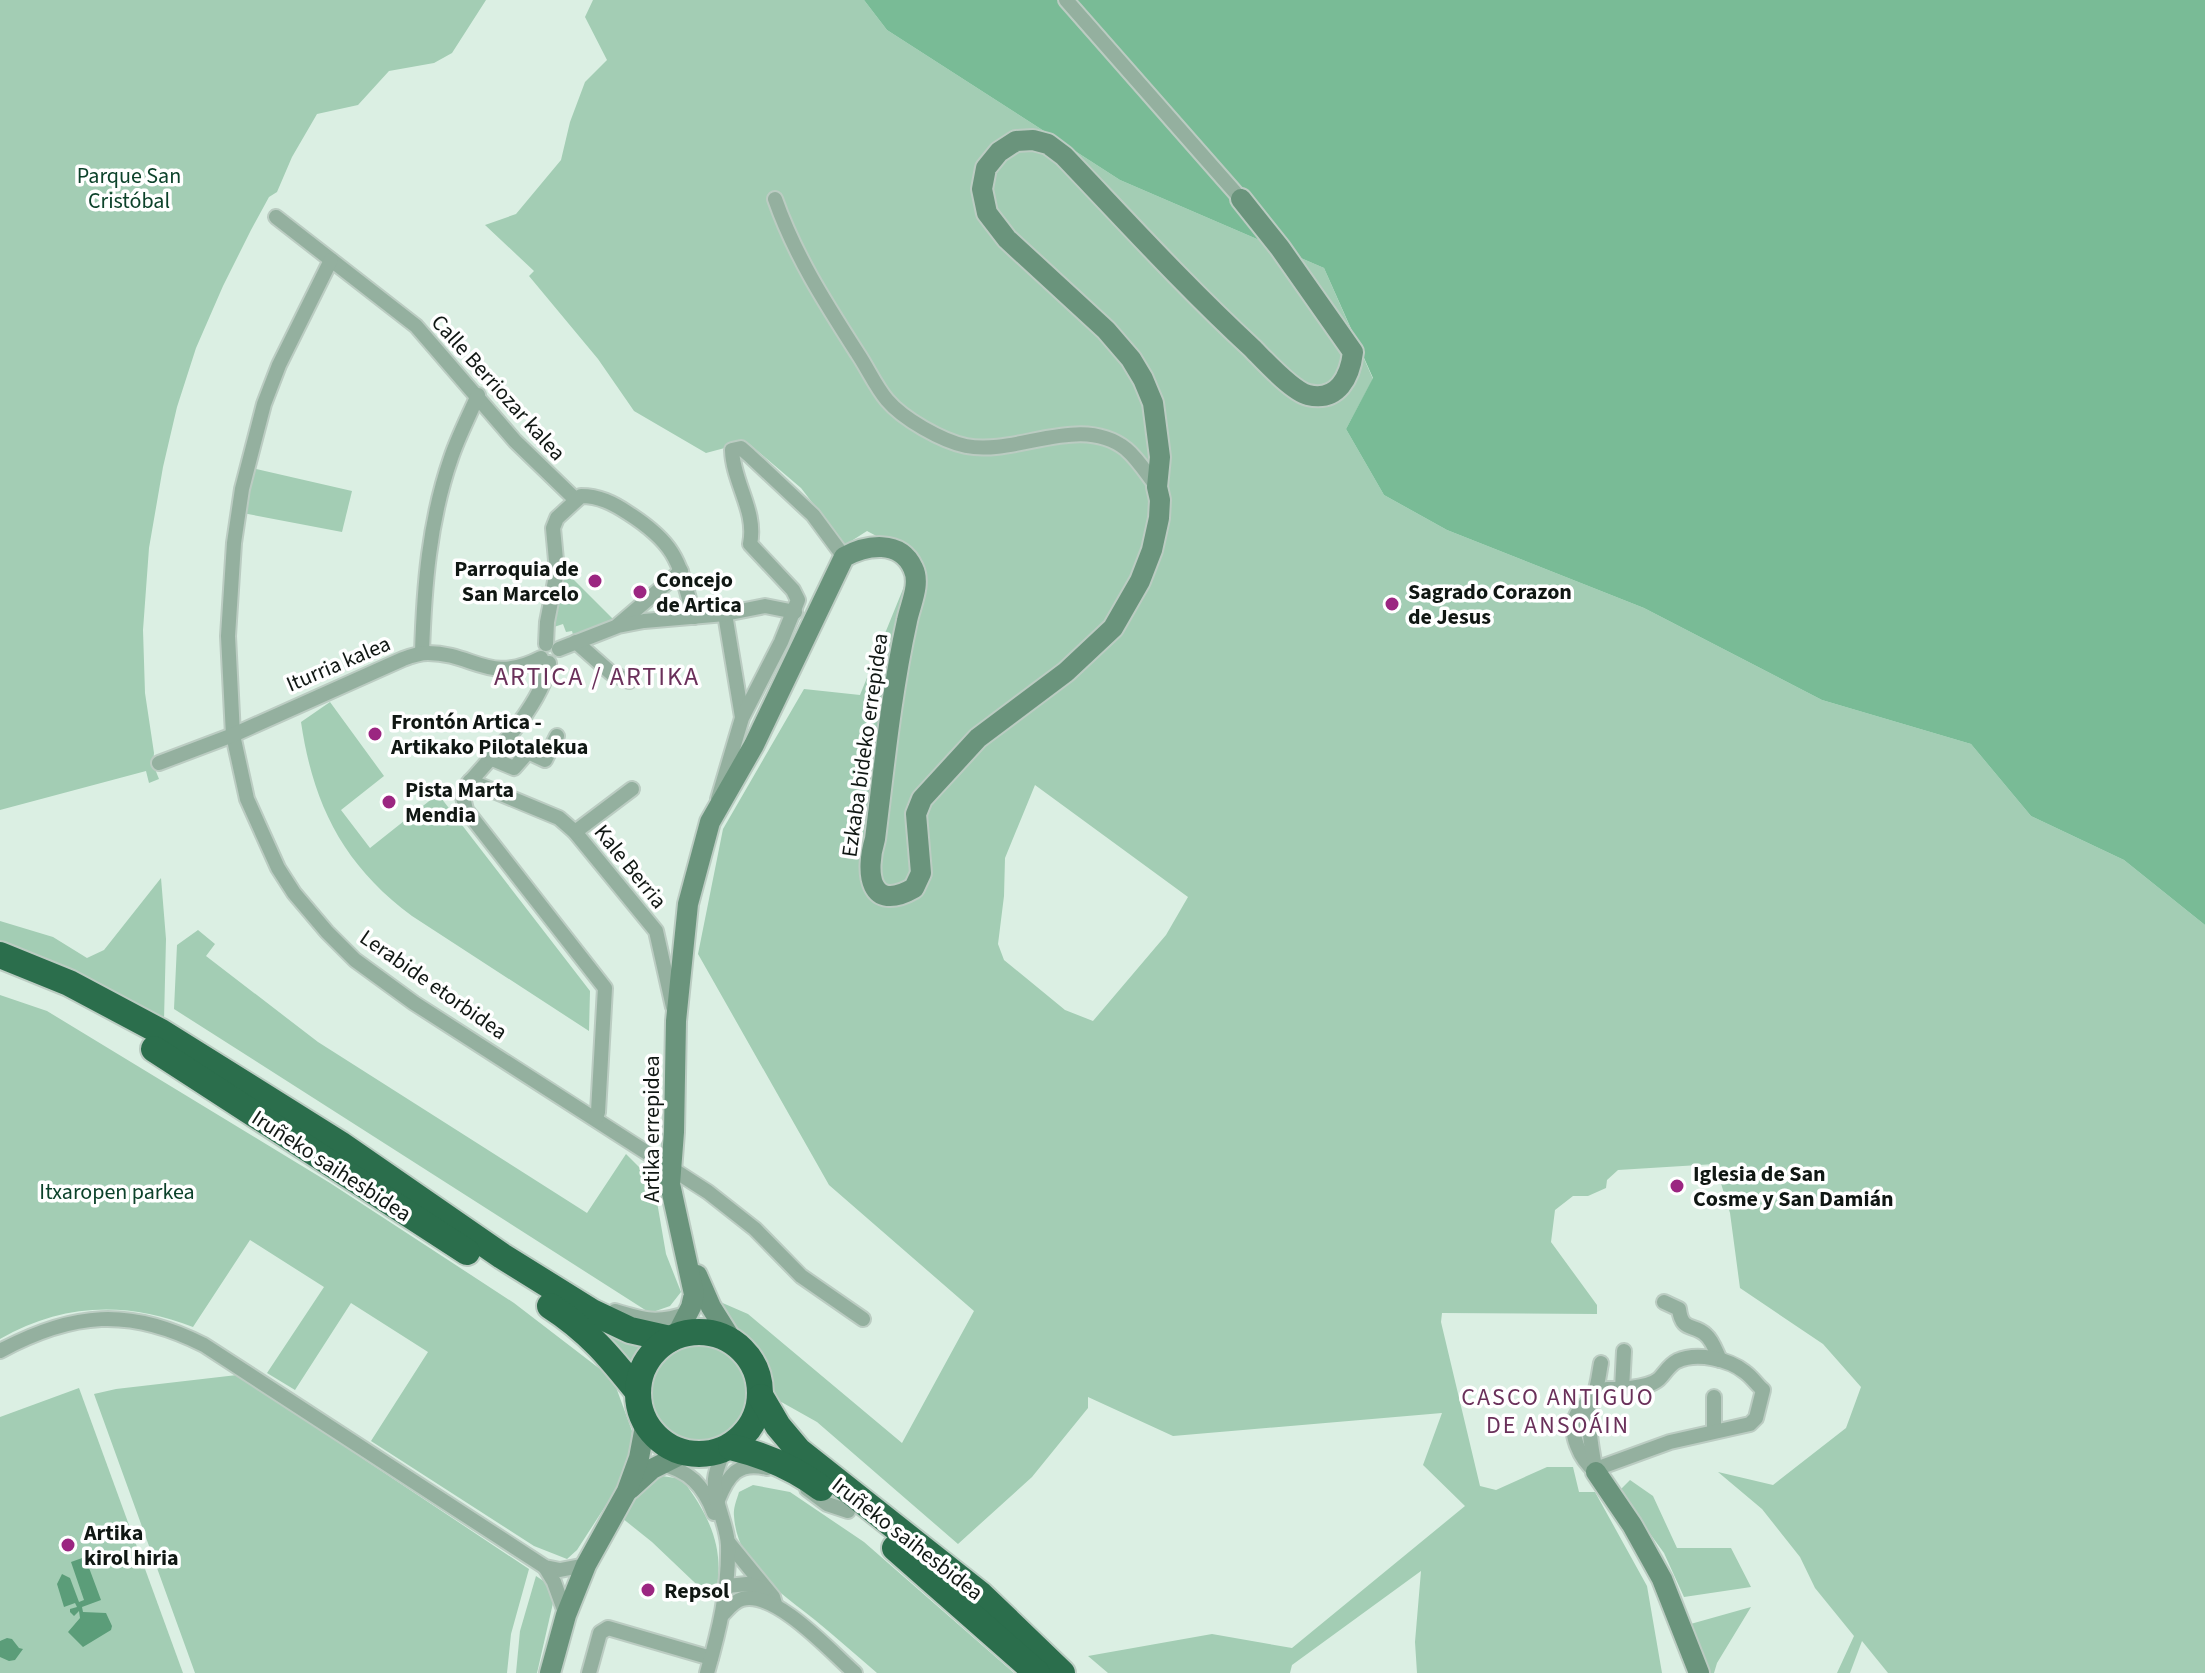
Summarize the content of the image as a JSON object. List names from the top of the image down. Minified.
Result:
{"streets":{"highway":["Iruñeko saihesbidea"],"street":["Calle Berriozar kalea","Iturria kalea","Ezkaba bideko errepidea","Kale Berria","Lerabide etorbidea","Artika errepidea"]},"crossings":[["Calle Berriozar kalea","Lerabide etorbidea"],["Iturria kalea","Lerabide etorbidea"],["Kale Berria","Artika errepidea"],["Lerabide etorbidea","Artika errepidea"],["Artika errepidea","Iruñeko saihesbidea"]],"districts":["ARTICA / ARTIKA","CASCO ANTIGUO DE ANSOÁIN"],"parks":["Parque San Cristóbal","Itxaropen parkea"],"places":["Parroquia de San Marcelo","Concejo de Artica","Sagrado Corazon de Jesus","Frontón Artica - Artikako Pilotalekua","Pista Marta Mendia","Iglesia de San Cosme y San Damián","Artika kirol hiria","Repsol"]}
